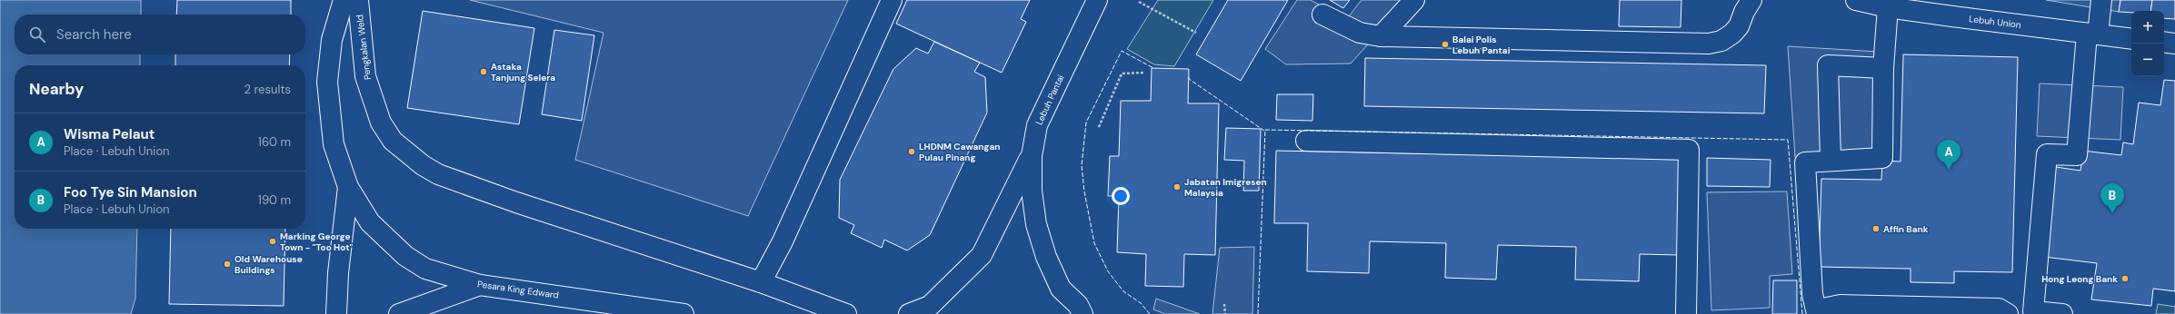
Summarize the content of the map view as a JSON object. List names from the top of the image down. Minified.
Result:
{"streets":{"main road":["Lebuh Union","Pengkalan Weld","Lebuh Pantai","Pesara King Edward"]},"places":["Balai Polis Lebuh Pantai","Astaka Tanjung Selera","LHDNM Cawangan Pulau Pinang","Jabatan Imigresen Malaysia","Affin Bank","Marking George Town - \"Too Hot\"","Old Warehouse Buildings","Hong Leong Bank"],"page":{"map_buttons":["+","−"],"search":"Search here","heading":["Nearby","2 results"],"list":[{"mark":"A","name":"Wisma Pelaut","note":"Place · Lebuh Union","value":"160 m"},{"mark":"B","name":"Foo Tye Sin Mansion","note":"Place · Lebuh Union","value":"190 m"}],"pins":["A","B"]}}
